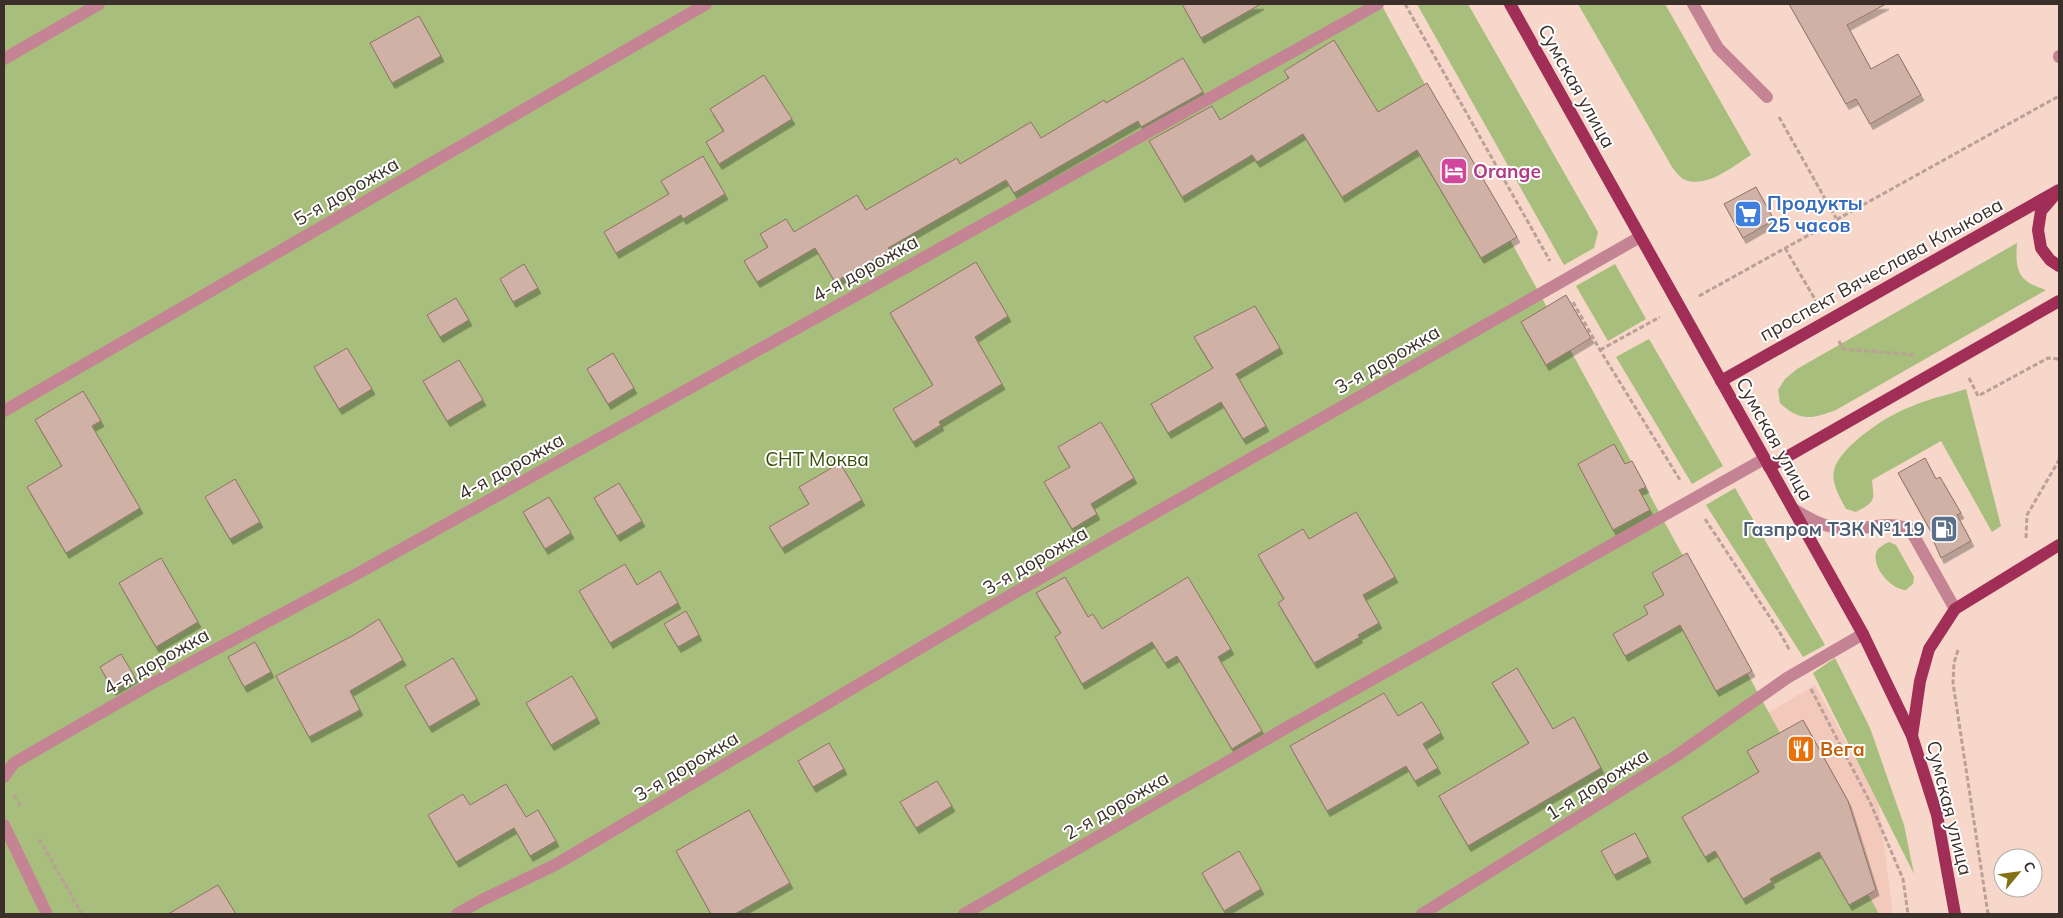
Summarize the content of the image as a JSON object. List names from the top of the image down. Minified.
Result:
{"streets":{"main road":["Сумская улица","проспект Вячеслава Клыкова"],"street":["5-я дорожка","4-я дорожка","3-я дорожка","1-я дорожка","2-я дорожка"]},"crossings":[["Сумская улица","проспект Вячеслава Клыкова"],["Сумская улица","3-я дорожка"],["Сумская улица","1-я дорожка"],["Сумская улица","2-я дорожка"]],"parks":["СНТ Моква"],"places":{"hotel":["Orange"],"supermarket":["Продукты 25 часов"],"fuel station":["Газпром ТЗК №119"],"restaurant":["Вега"]},"north":"top right"}
